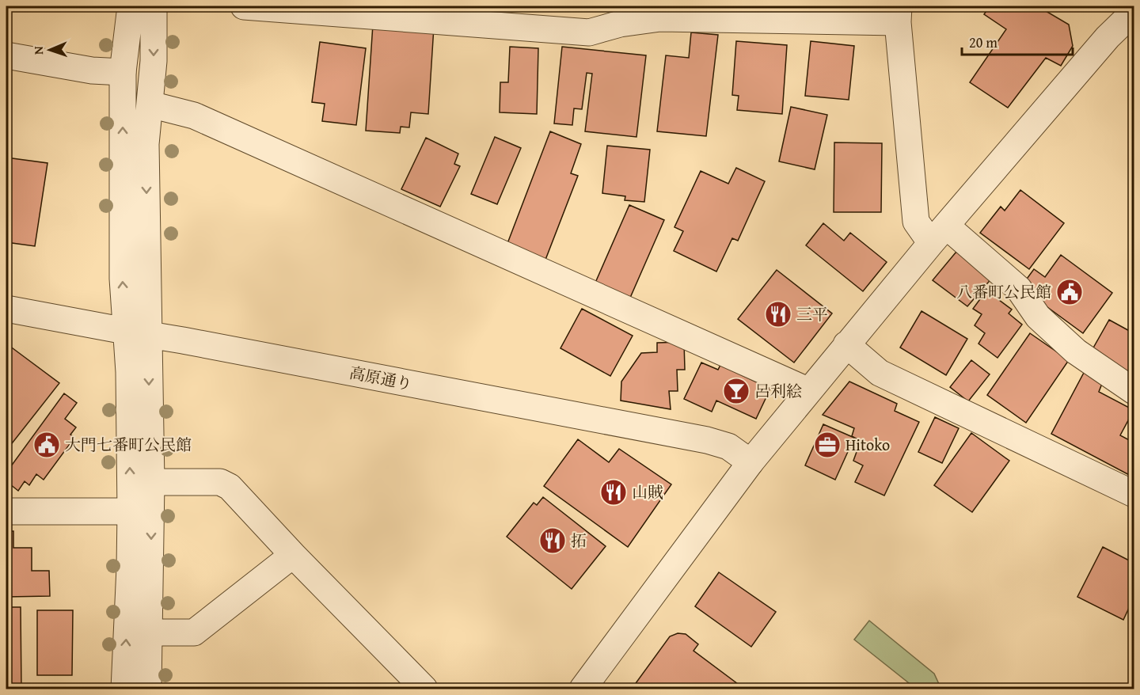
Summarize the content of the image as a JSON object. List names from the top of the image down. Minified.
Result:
{"streets":{"street":["高原通り"]},"places":{"public building":["八番町公民館","大門七番町公民館"],"restaurant":["三平","山賊","拓"],"bar":["呂利絵"],"office":["Hitoko"]},"scale_bar":"20 m","north":"left"}
